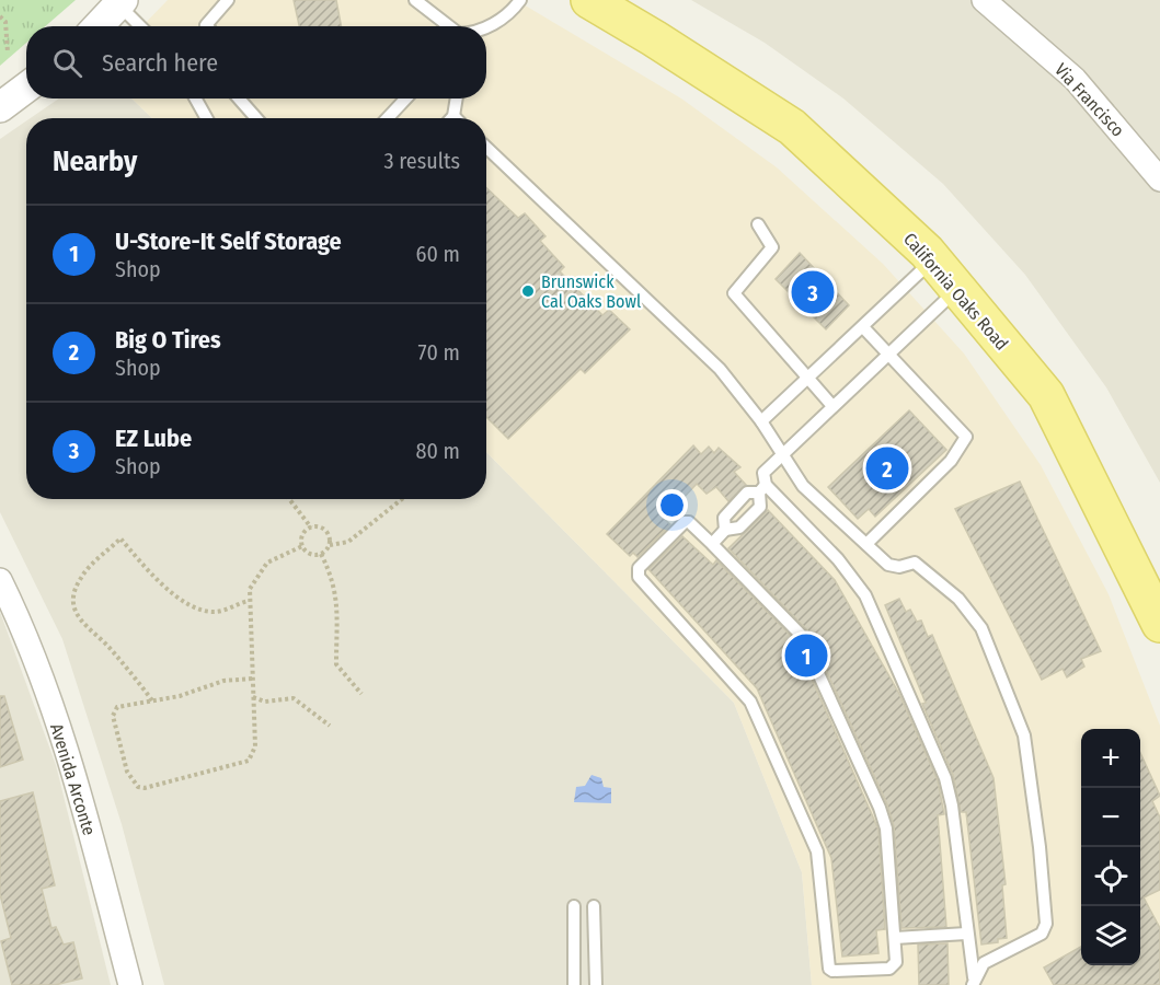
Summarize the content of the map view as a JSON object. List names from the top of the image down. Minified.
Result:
{"streets":{"main road":["California Oaks Road"],"street":["Via Francisco","Avenida Arconte"]},"places":["Brunswick Cal Oaks Bowl"],"page":{"search":"Search here","heading":["Nearby","3 results"],"list":[{"mark":"1","name":"U-Store-It Self Storage","note":"Shop","value":"60 m"},{"mark":"2","name":"Big O Tires","note":"Shop","value":"70 m"},{"mark":"3","name":"EZ Lube","note":"Shop","value":"80 m"}],"pins":["3","2","1"],"map_buttons":["+","−"]}}
